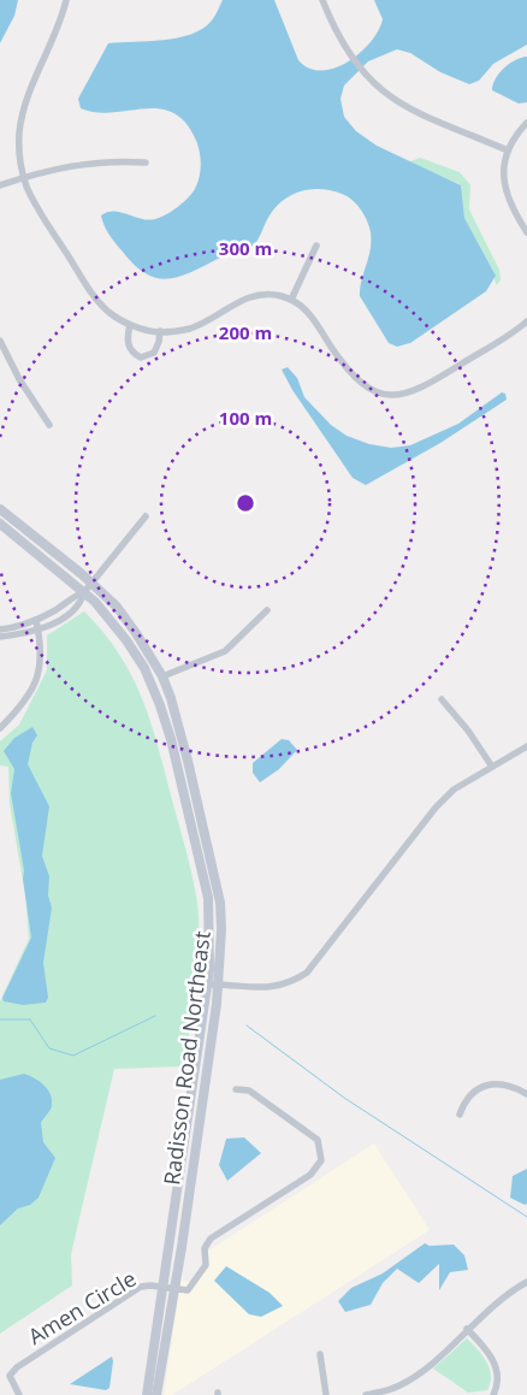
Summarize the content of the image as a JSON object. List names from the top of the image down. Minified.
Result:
{"streets":{"main road":["Radisson Road Northeast"],"street":["Amen Circle"]},"crossings":[["Radisson Road Northeast","Amen Circle"]],"rings":["300 m","200 m","100 m"]}
